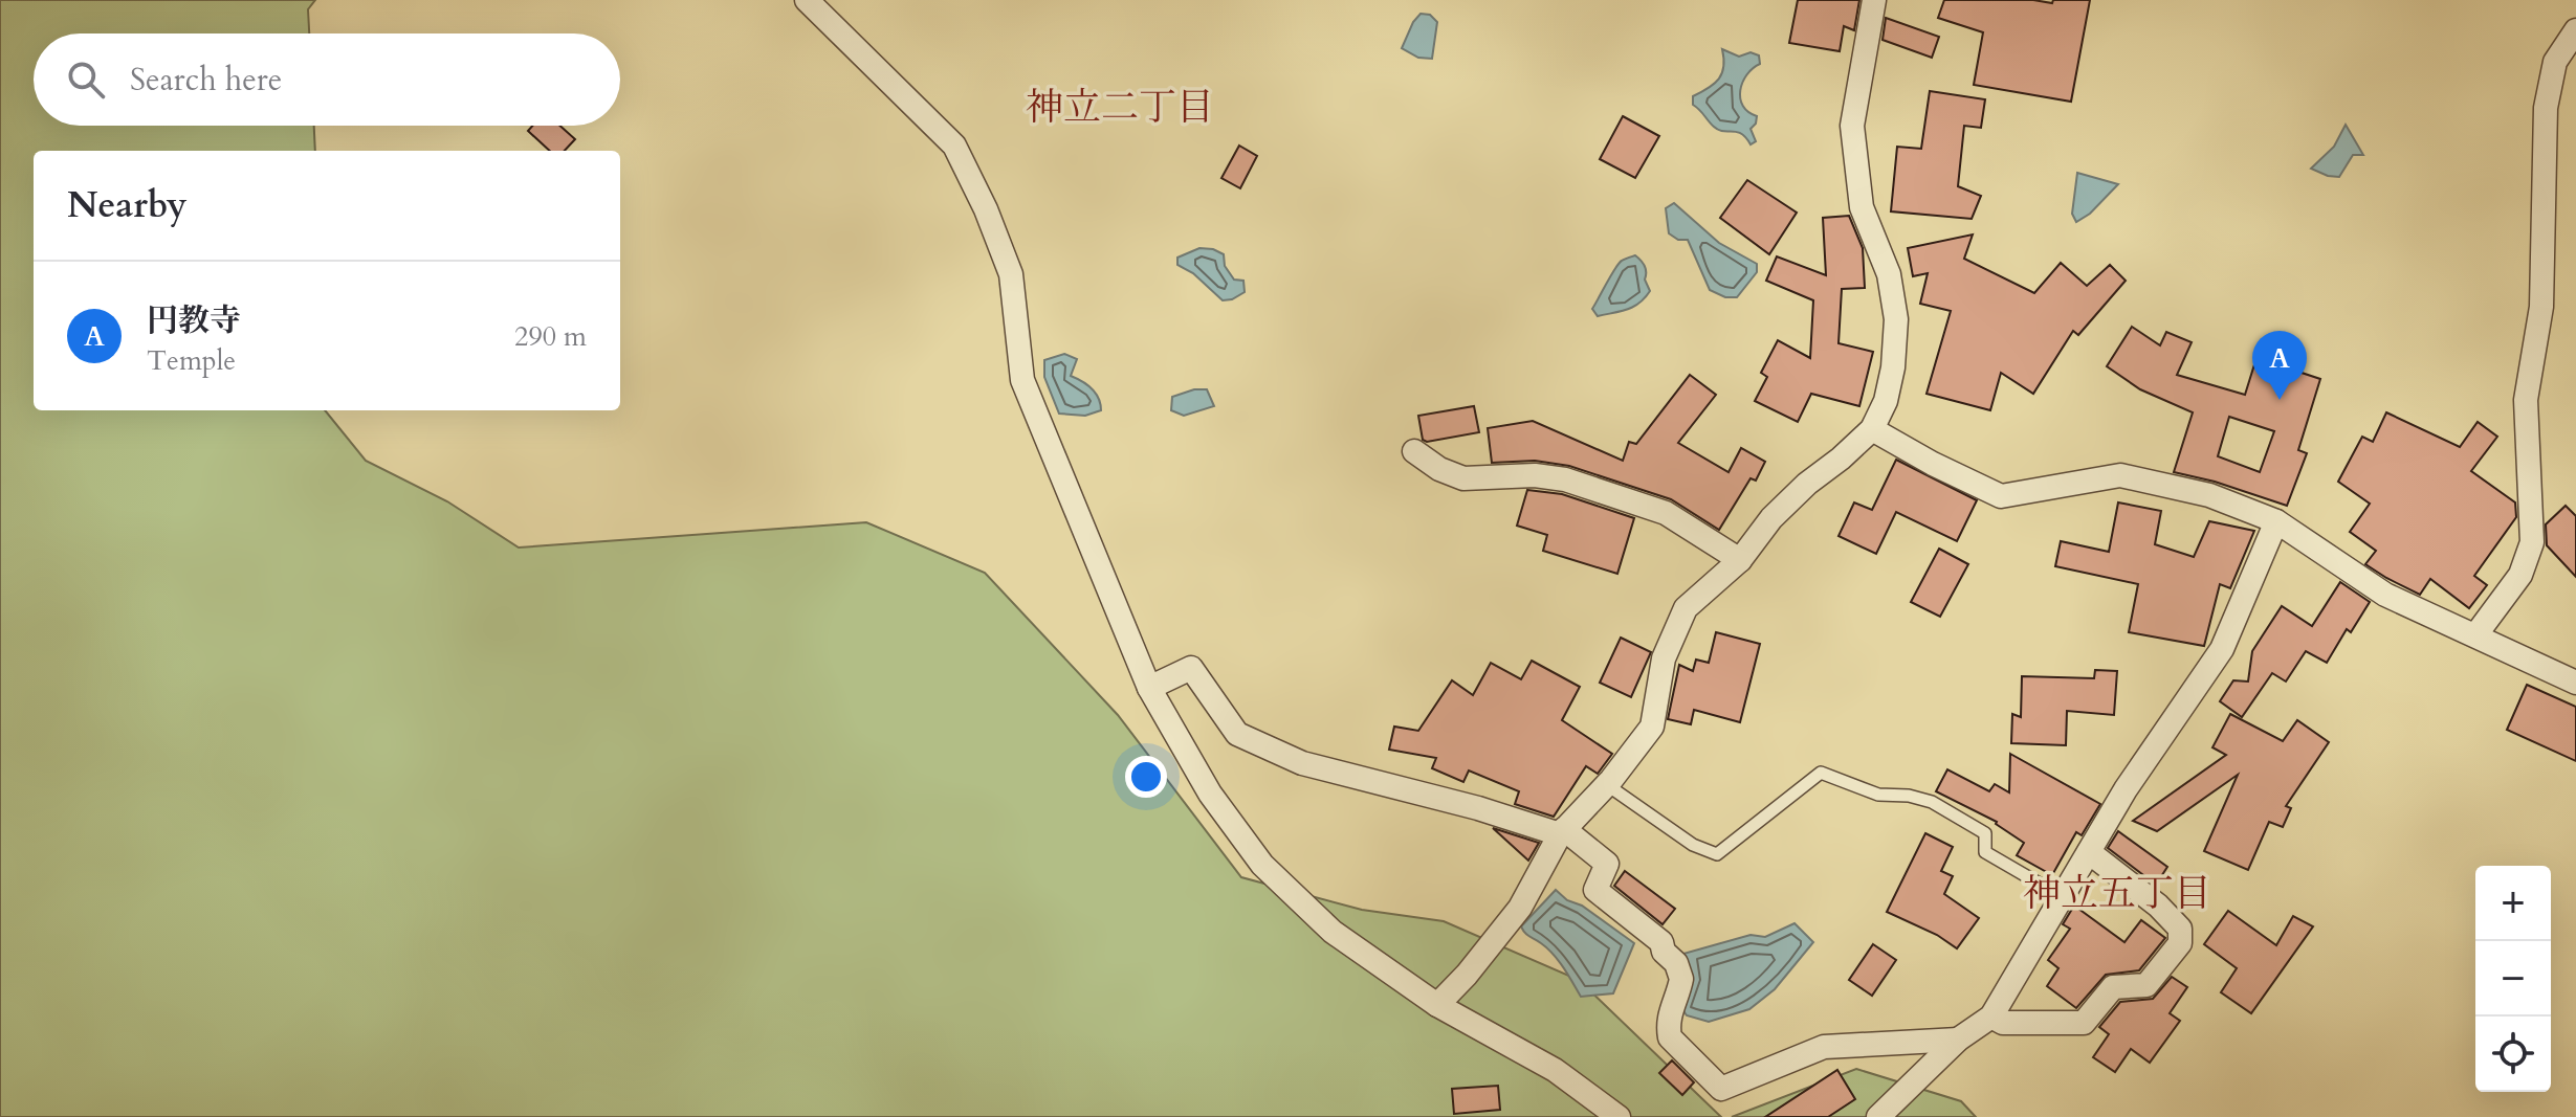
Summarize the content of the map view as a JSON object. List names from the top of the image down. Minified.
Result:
{"districts":["神立二丁目","神立五丁目"],"page":{"search":"Search here","heading":"Nearby","list":[{"mark":"A","name":"円教寺","note":"Temple","value":"290 m"}],"pins":"A","map_buttons":["+","−"]}}
